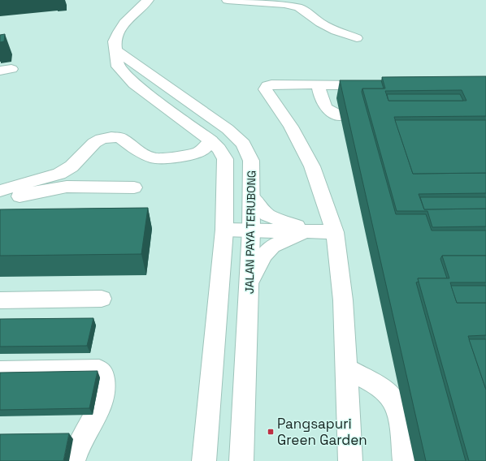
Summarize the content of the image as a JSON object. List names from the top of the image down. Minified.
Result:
{"streets":{"main road":["JALAN PAYA TERUBONG"]},"places":{"transit":["Pangsapuri Green Garden"]}}
